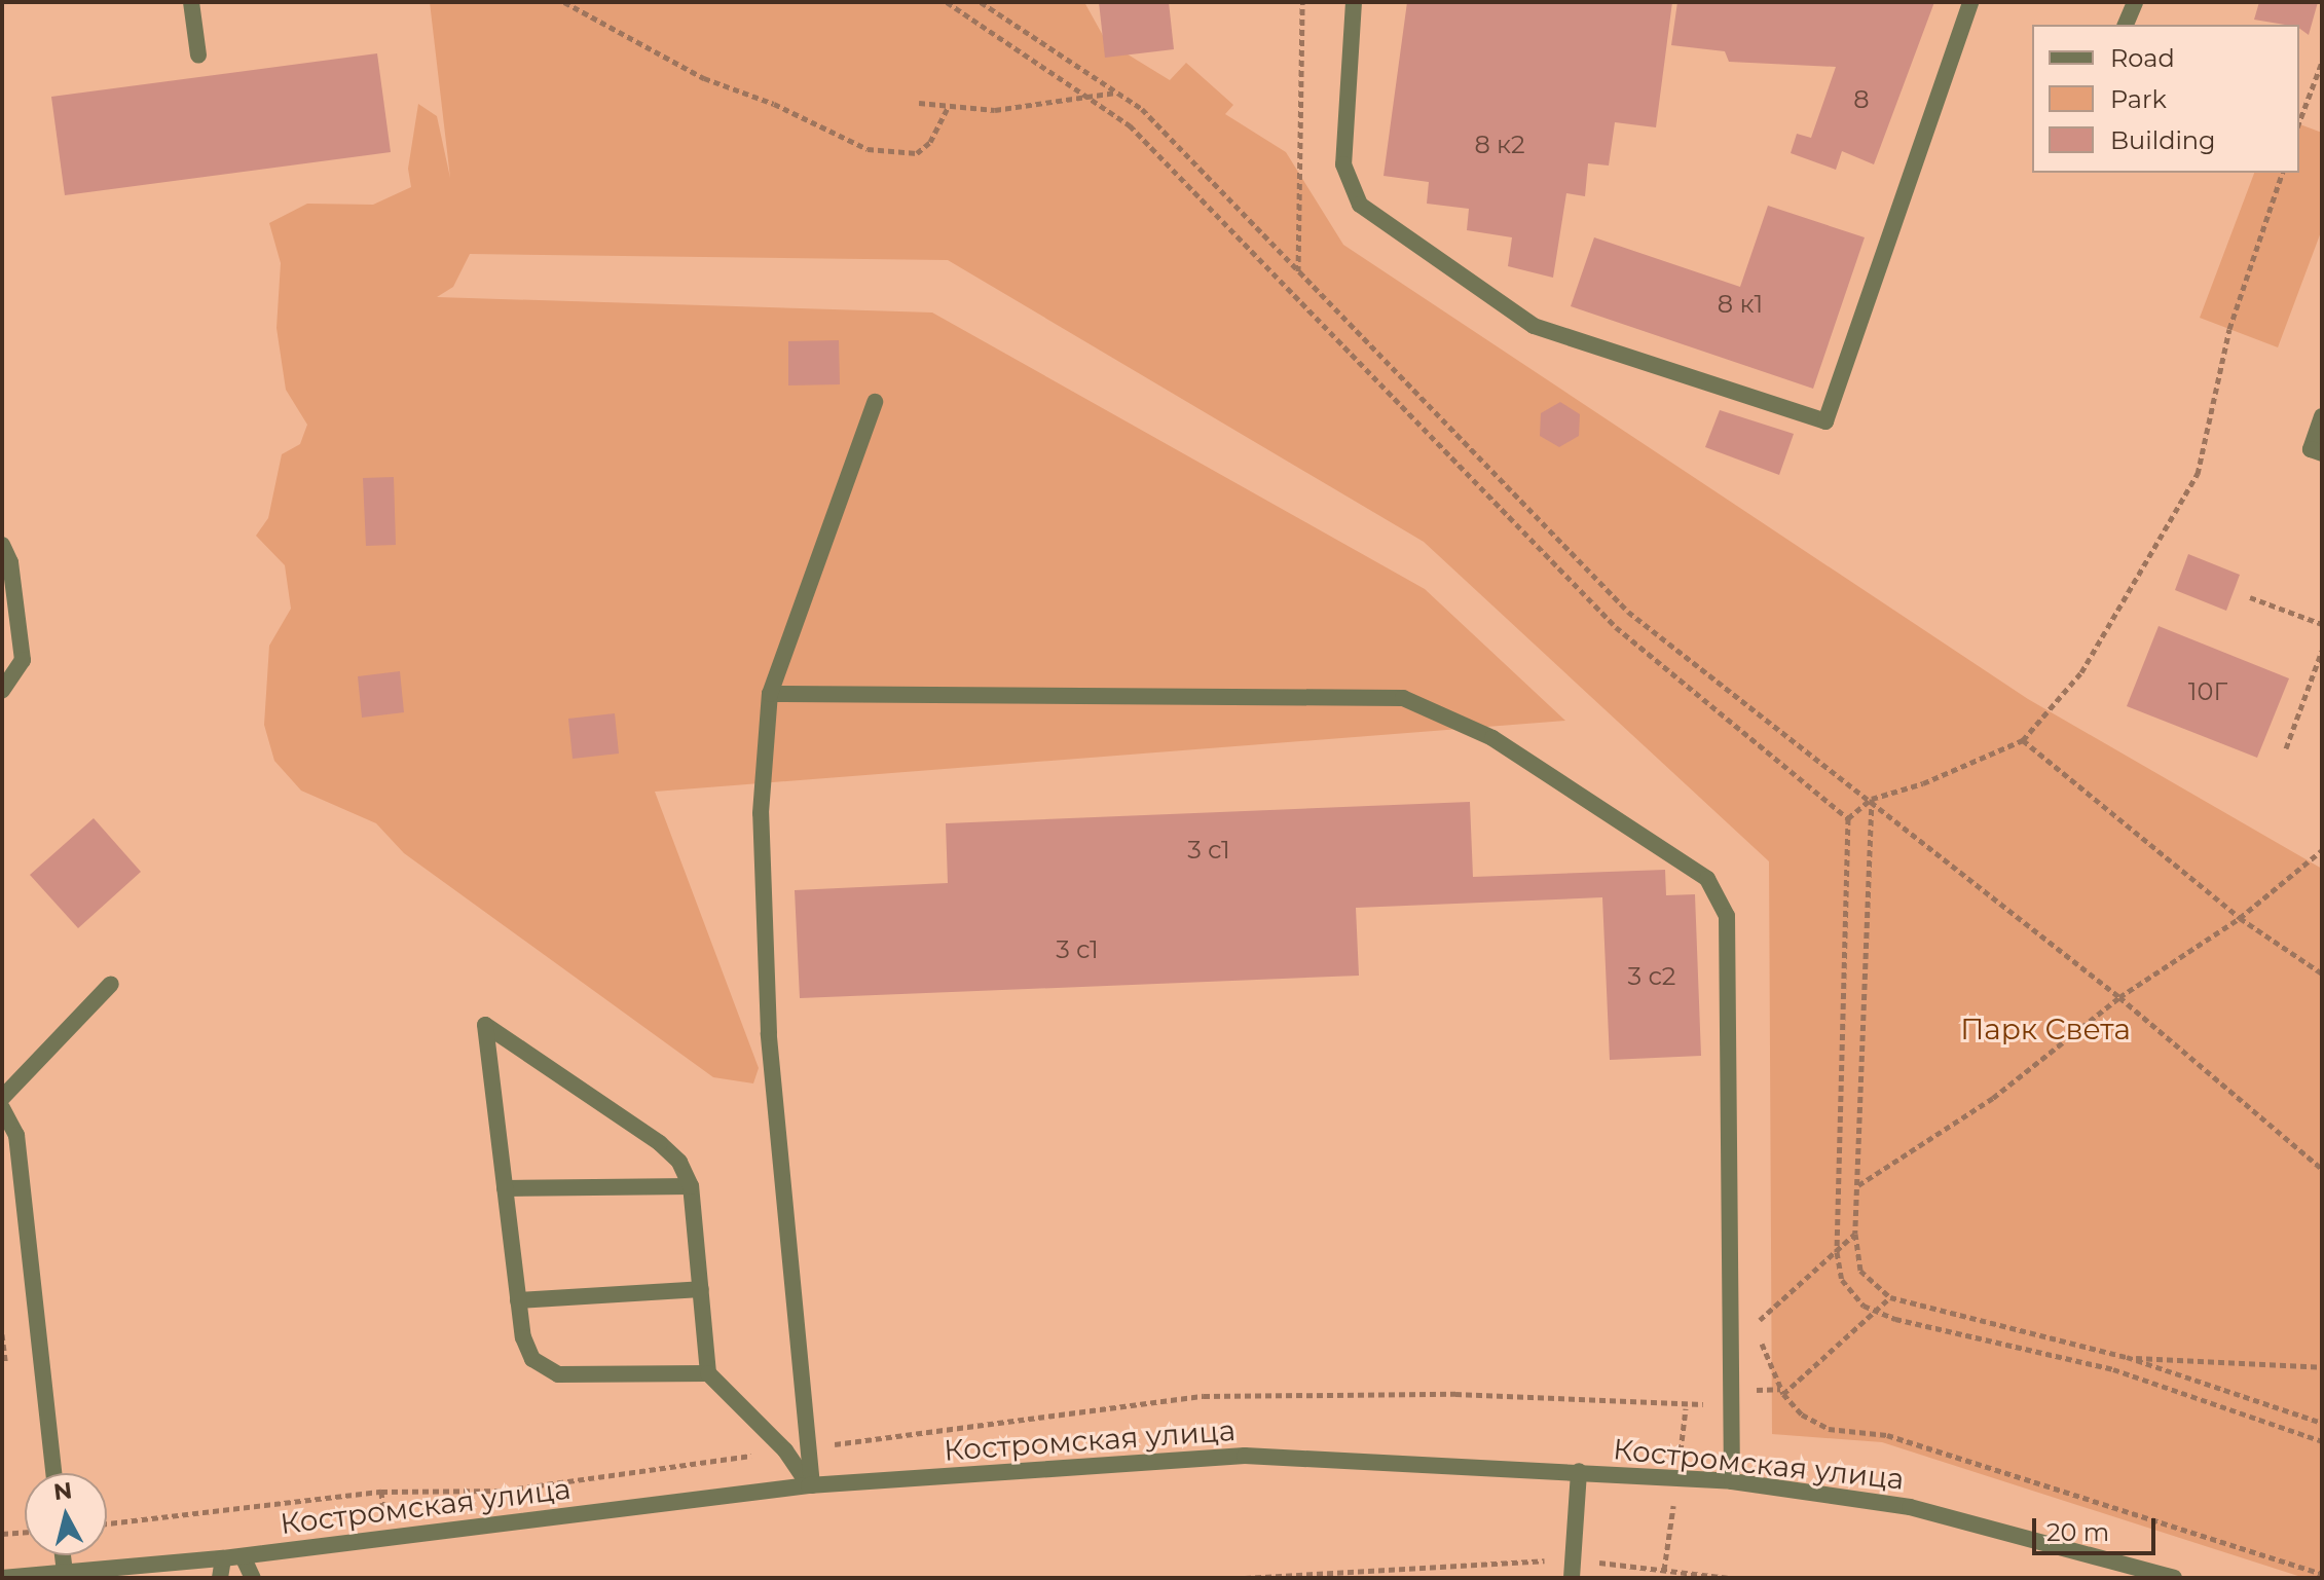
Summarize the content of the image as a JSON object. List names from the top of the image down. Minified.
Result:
{"streets":{"street":["Костромская улица"]},"parks":["Парк Света"],"house_numbers":["8","8 к2","8 к1","10Г","3 с1","3 с1","3 с2"],"legend":["Road","Park","Building"],"scale_bar":"20 m","north":"top"}
